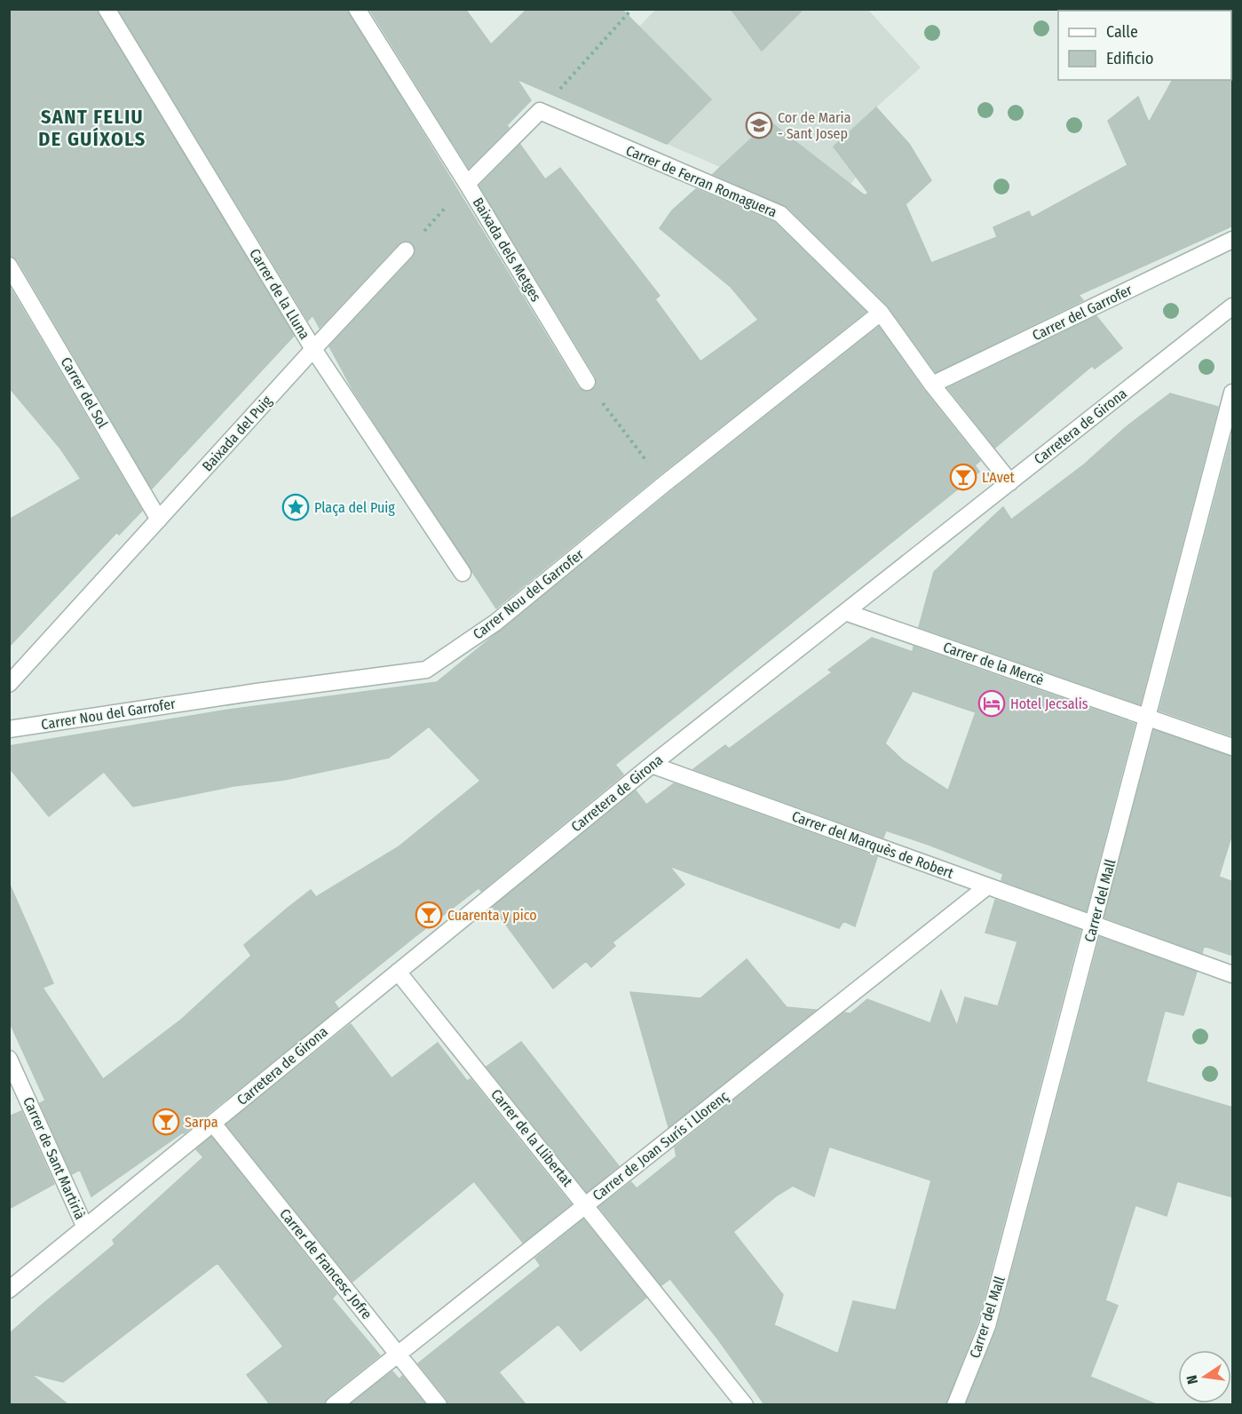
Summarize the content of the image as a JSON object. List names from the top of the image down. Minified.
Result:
{"streets":{"street":["Carrer de Ferran Romaguera","Baixada dels Metges","Carrer de la Lluna","Carrer del Garrofer","Carrer del Sol","Carretera de Girona","Baixada del Puig","Carrer Nou del Garrofer","Carrer de la Mercè","Carrer del Marquès de Robert","Carrer del Mall","Carrer de la Llibertat","Carrer de Joan Surís i Llorenç","Carrer de Sant Martirià","Carrer de Francesc Jofre"]},"crossings":[["Carrer de Ferran Romaguera","Carrer del Garrofer"],["Carrer de Ferran Romaguera","Carretera de Girona"],["Carrer de Ferran Romaguera","Carrer Nou del Garrofer"],["Carrer de la Lluna","Baixada del Puig"],["Carrer del Sol","Baixada del Puig"],["Carretera de Girona","Carrer de la Mercè"],["Carretera de Girona","Carrer del Marquès de Robert"],["Carretera de Girona","Carrer de la Llibertat"],["Carretera de Girona","Carrer de Sant Martirià"],["Carretera de Girona","Carrer de Francesc Jofre"],["Carrer de la Mercè","Carrer del Mall"],["Carrer del Marquès de Robert","Carrer del Mall"],["Carrer del Marquès de Robert","Carrer de Joan Surís i Llorenç"],["Carrer de la Llibertat","Carrer de Joan Surís i Llorenç"],["Carrer de Joan Surís i Llorenç","Carrer de Francesc Jofre"]],"districts":["SANT FELIU DE GUÍXOLS"],"places":{"school or university":["Cor de Maria - Sant Josep"],"bar":["L'Avet","Cuarenta y pico","Sarpa"],"place":["Plaça del Puig"],"hotel":["Hotel Jecsalis"]},"legend":["Calle","Edificio"],"north":"left"}
